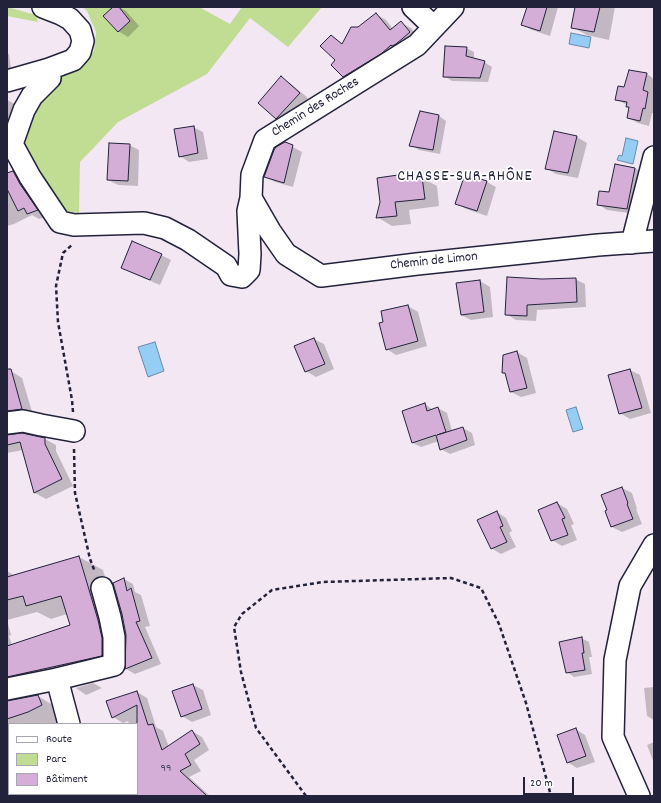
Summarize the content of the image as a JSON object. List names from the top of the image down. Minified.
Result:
{"streets":{"street":["Chemin des Roches","Chemin de Limon"]},"crossings":[["Chemin des Roches","Chemin de Limon"]],"districts":["CHASSE-SUR-RHÔNE"],"house_numbers":["99"],"legend":["Route","Parc","Bâtiment"],"scale_bar":"20 m"}
